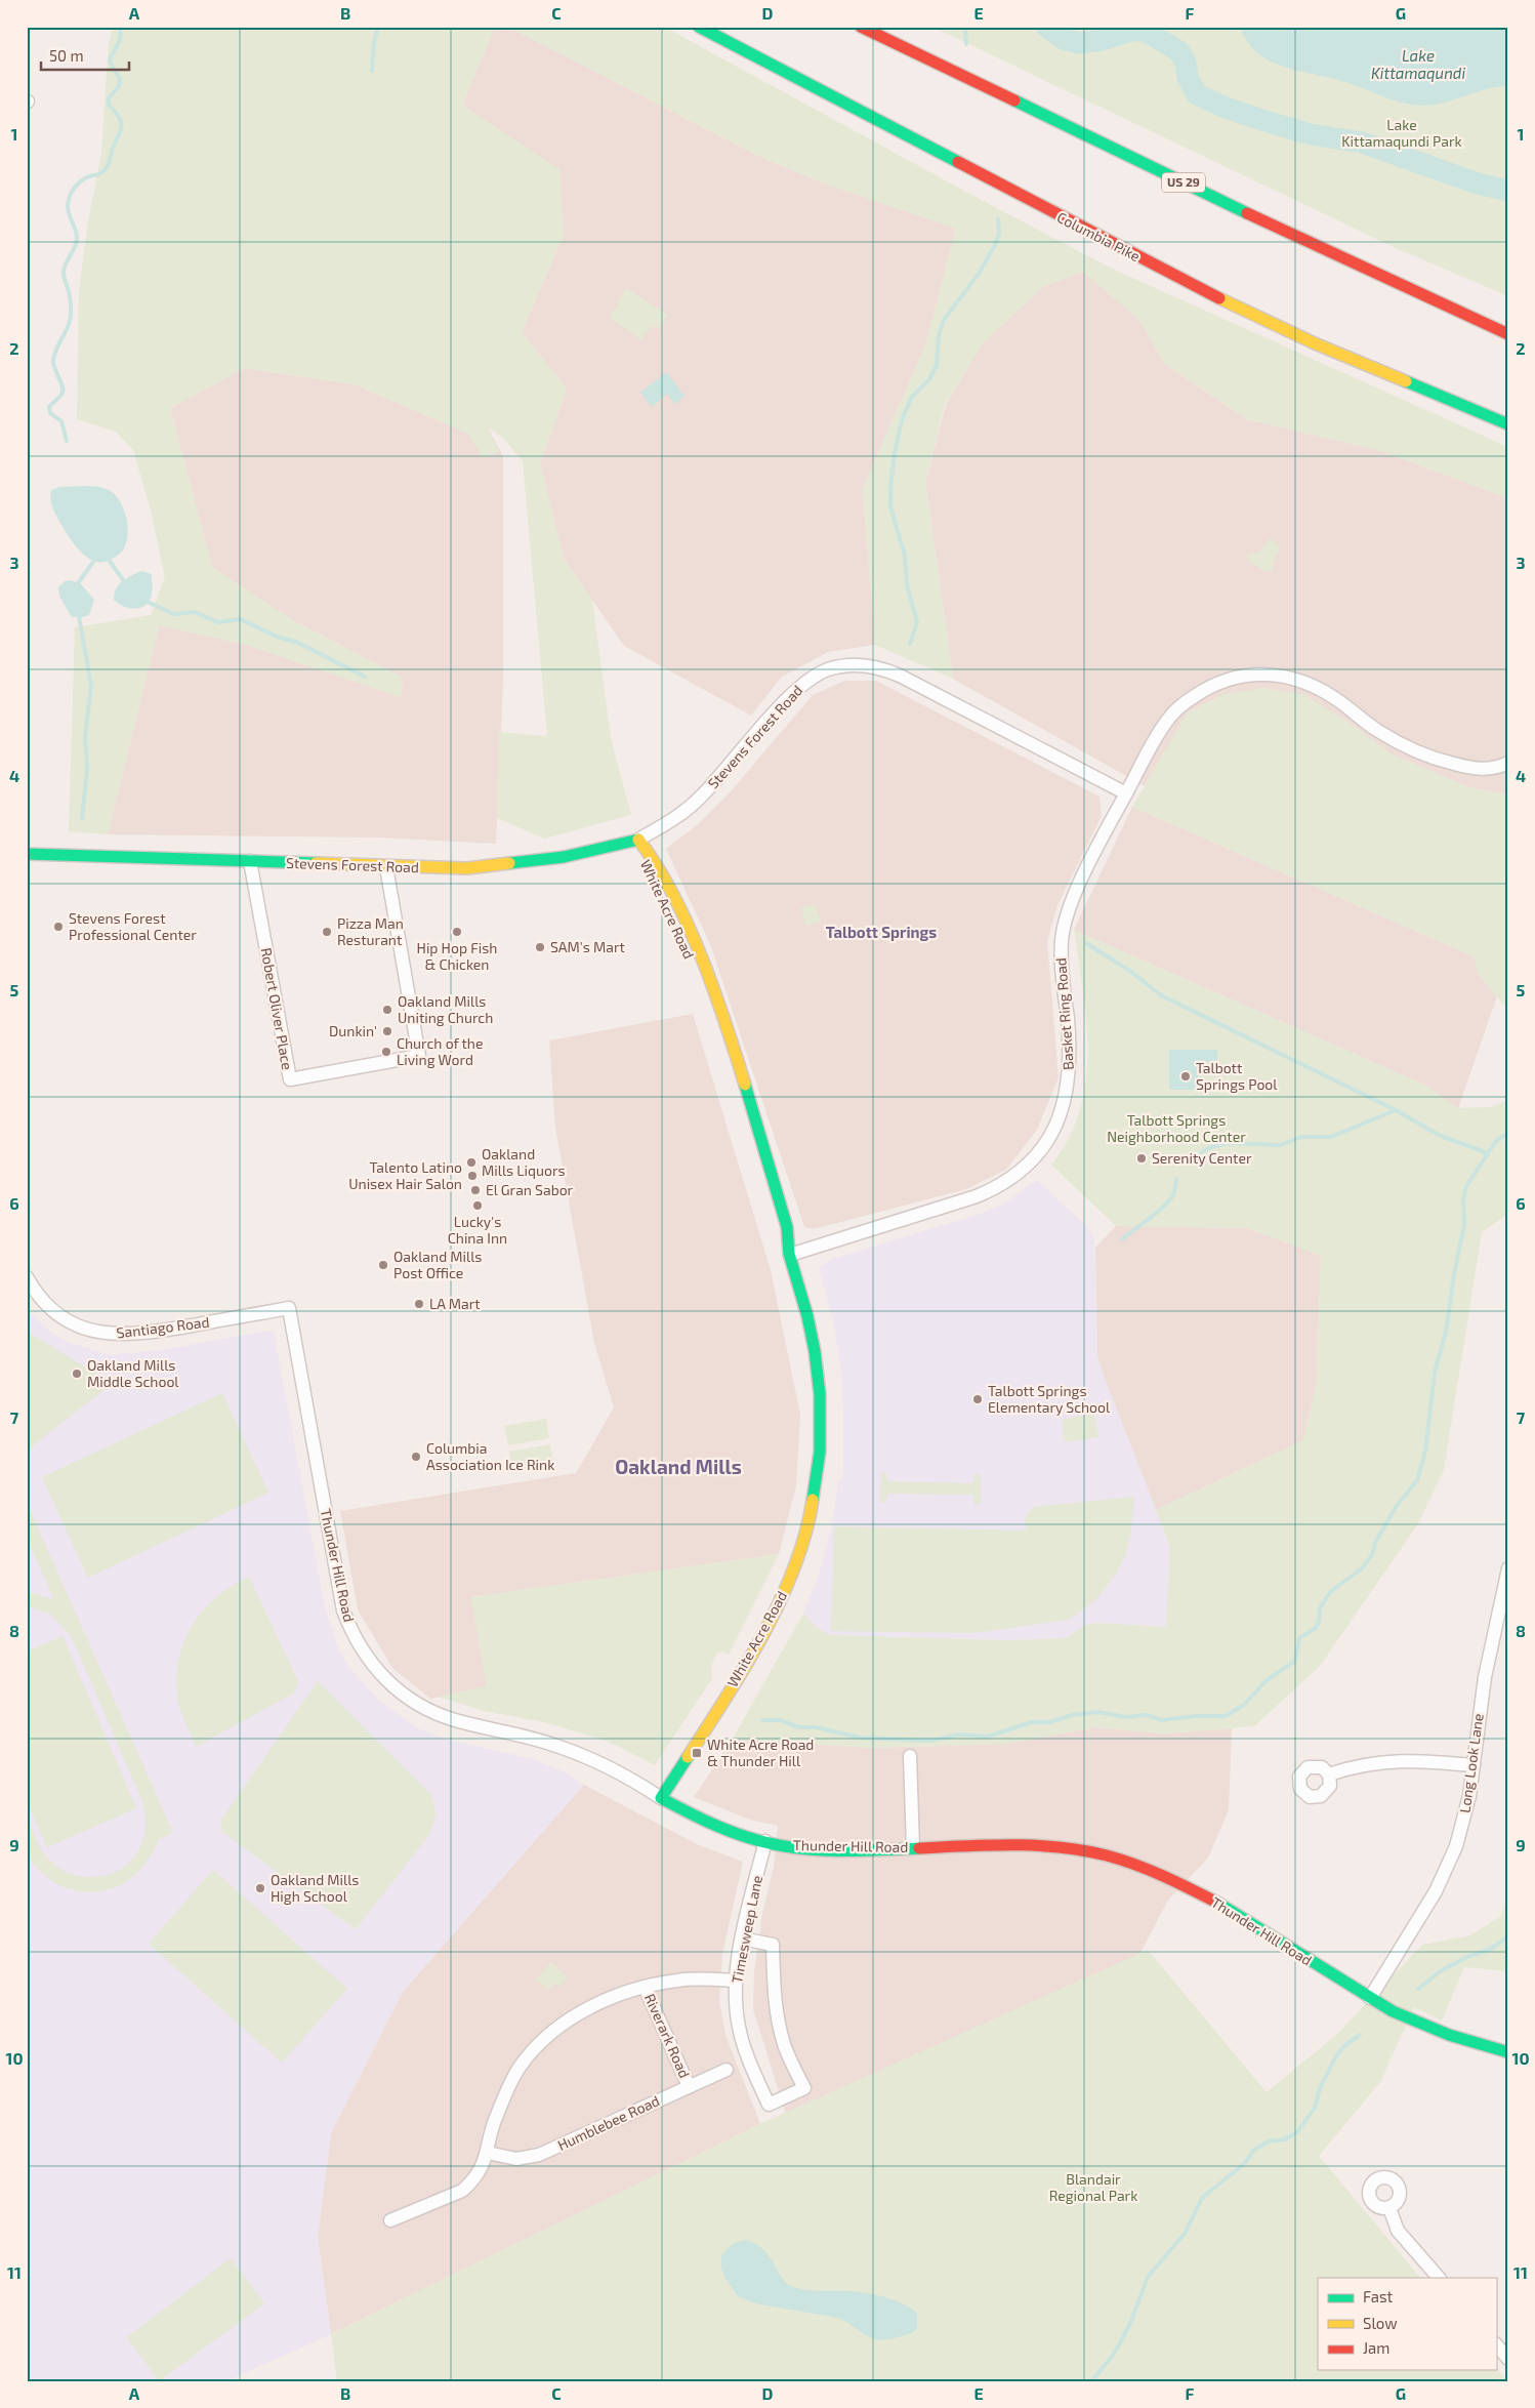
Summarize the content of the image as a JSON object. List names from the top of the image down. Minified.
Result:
{"streets":{"main road":["US 29","Columbia Pike","Stevens Forest Road","White Acre Road","Thunder Hill Road"],"street":["Robert Oliver Place","Basket Ring Road","Santiago Road","Long Look Lane","Timesweep Lane","Riverark Road","Humblebee Road"]},"crossings":[["Stevens Forest Road","White Acre Road"],["Stevens Forest Road","Robert Oliver Place"],["Stevens Forest Road","Basket Ring Road"],["White Acre Road","Basket Ring Road"],["White Acre Road","Thunder Hill Road"],["Santiago Road","Thunder Hill Road"],["Thunder Hill Road","Long Look Lane"],["Thunder Hill Road","Timesweep Lane"],["Riverark Road","Humblebee Road"]],"districts":["Talbott Springs","Oakland Mills"],"water":["Lake Kittamaqundi"],"parks":["Lake Kittamaqundi Park","Talbott Springs Neighborhood Center","Blandair Regional Park"],"places":{"other":["Stevens Forest Professional Center","Pizza Man Resturant","Hip Hop Fish & Chicken","SAM's Mart","Oakland Mills Uniting Church","Dunkin'","Church of the Living Word","Talbott Springs Pool","Serenity Center","Oakland Mills Liquors","Talento Latino Unisex Hair Salon","El Gran Sabor","Lucky's China Inn","Oakland Mills Post Office","LA Mart","Oakland Mills Middle School","Talbott Springs Elementary School","Columbia Association Ice Rink","Oakland Mills High School"],"transit":["White Acre Road & Thunder Hill"]},"legend":["Fast","Slow","Jam"],"scale_bar":"50 m","grid":{"columns":["A","B","C","D","E","F","G"],"rows":["1","2","3","4","5","6","7","8","9","10","11"]}}
